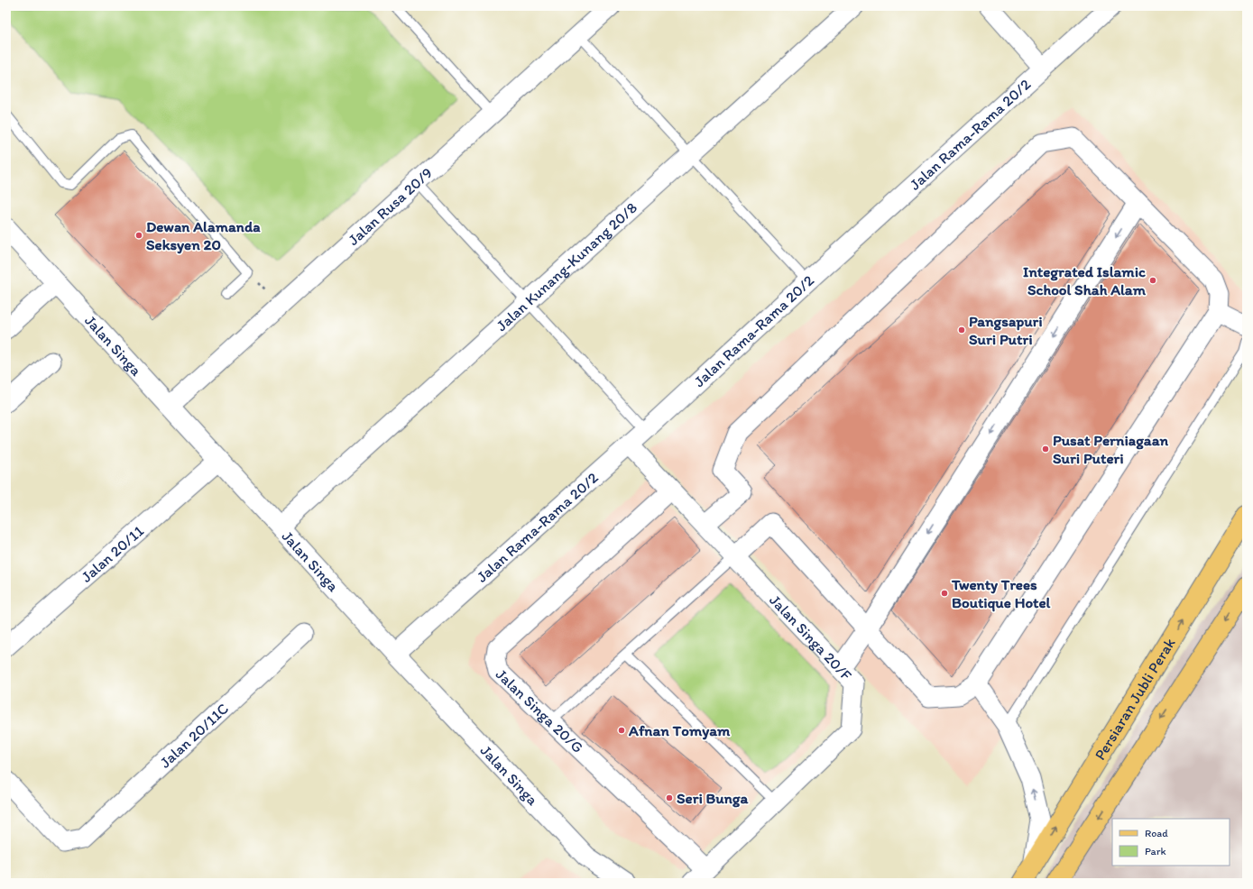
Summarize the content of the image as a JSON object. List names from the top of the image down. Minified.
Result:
{"streets":{"main road":["Persiaran Jubli Perak"],"street":["Jalan Rama-Rama 20/2","Jalan Rusa 20/9","Jalan Kunang-Kunang 20/8","Jalan Singa","Jalan 20/11","Jalan Singa 20/F","Jalan Singa 20/G","Jalan 20/11C"]},"crossings":[["Jalan Rama-Rama 20/2","Jalan Singa"],["Jalan Rama-Rama 20/2","Jalan Singa 20/F"],["Jalan Rusa 20/9","Jalan Singa"],["Jalan Kunang-Kunang 20/8","Jalan Singa"],["Jalan Singa","Jalan 20/11"],["Jalan Singa 20/F","Jalan Singa 20/G"]],"places":["Dewan Alamanda Seksyen 20","Integrated Islamic School Shah Alam","Pangsapuri Suri Putri","Pusat Perniagaan Suri Puteri","Twenty Trees Boutique Hotel","Afnan Tomyam","Seri Bunga"],"legend":["Road","Park"]}
